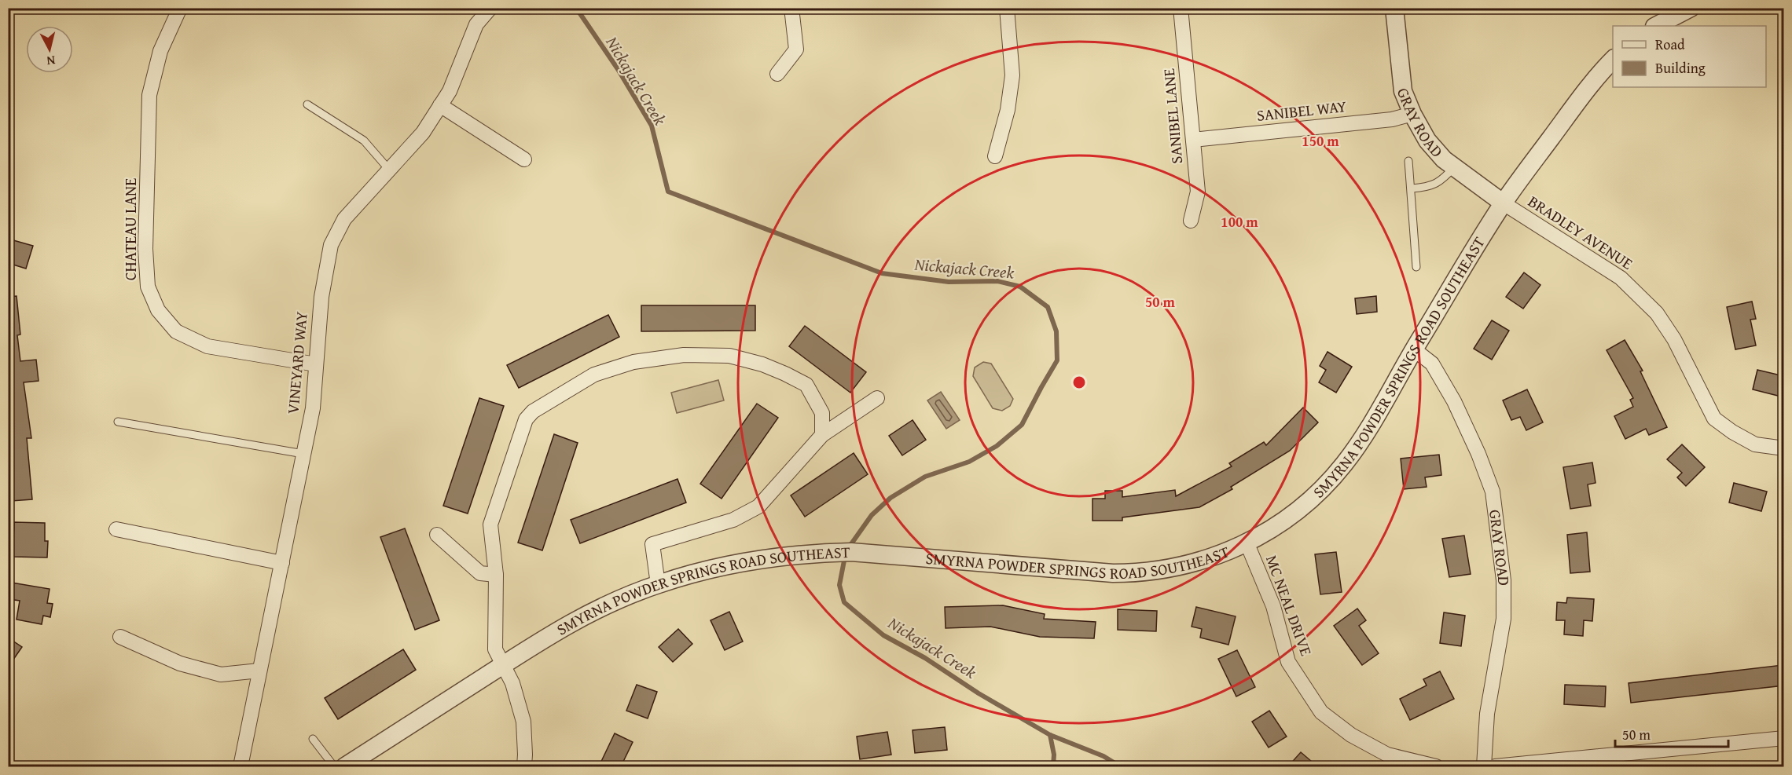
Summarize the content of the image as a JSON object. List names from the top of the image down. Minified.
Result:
{"streets":{"street":["SANIBEL WAY","SANIBEL LANE","GRAY ROAD","CHATEAU LANE","BRADLEY AVENUE","VINEYARD WAY","SMYRNA POWDER SPRINGS ROAD SOUTHEAST","MC NEAL DRIVE"]},"crossings":[["SANIBEL WAY","SANIBEL LANE"],["SANIBEL WAY","GRAY ROAD"],["GRAY ROAD","BRADLEY AVENUE"],["GRAY ROAD","SMYRNA POWDER SPRINGS ROAD SOUTHEAST"],["CHATEAU LANE","VINEYARD WAY"],["BRADLEY AVENUE","SMYRNA POWDER SPRINGS ROAD SOUTHEAST"],["SMYRNA POWDER SPRINGS ROAD SOUTHEAST","MC NEAL DRIVE"]],"water":["Nickajack Creek"],"legend":["Road","Building"],"scale_bar":"50 m","north":"bottom","rings":["150 m","100 m","50 m"]}
